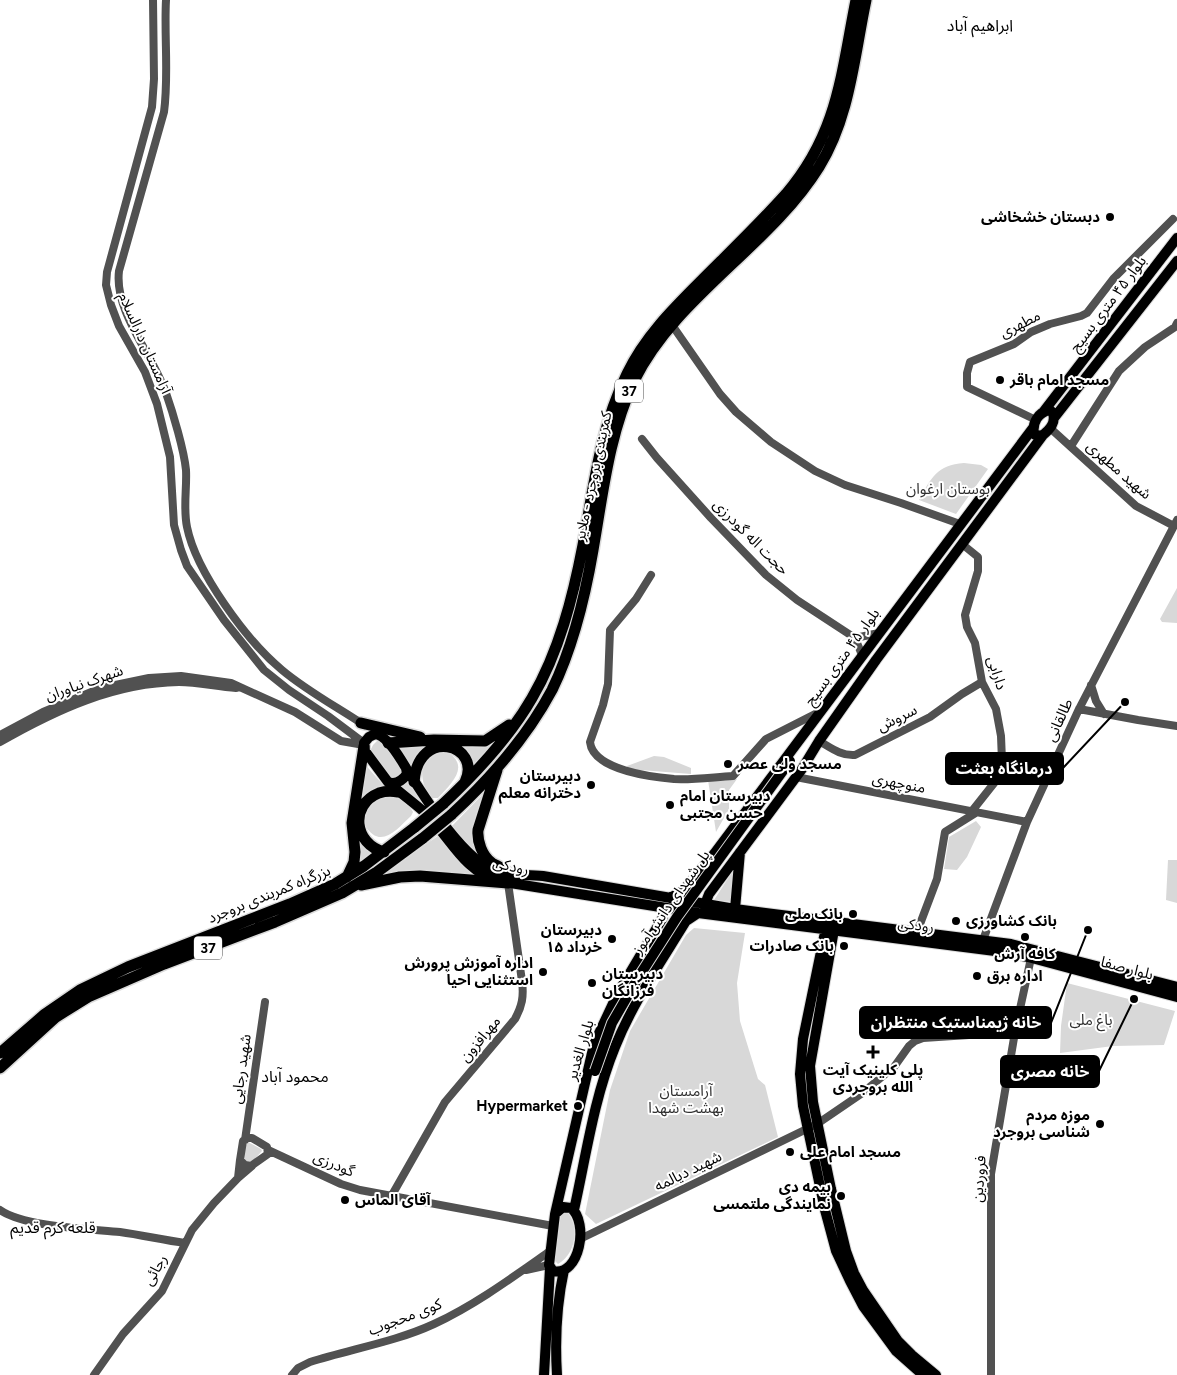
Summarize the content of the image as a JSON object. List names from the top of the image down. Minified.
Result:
{"streets":{"highway":["37","کمربندی بروجرد - ملایر","بزرگراه کمربندی بروجرد"],"main road":["بلوار ۴۵ متری بسیج","رودکی","پل شهدای دانش‌آموز","بلوار صفا","بلوار الغدیر"],"street":["مطهری","آرامستان دارالسلام","شهید مطهری","حجت اله گودرزی","دارابی","شهرک نیاوران","سروش","طالقانی","منوچهری","مهرافزون","شهید رجایی","گودرزی","شهید دیالمه","فروردین","رجائی","کوی محجوب"]},"crossings":[["بلوار ۴۵ متری بسیج","مطهری"],["بلوار ۴۵ متری بسیج","شهید مطهری"],["بلوار ۴۵ متری بسیج","دارابی"],["بلوار ۴۵ متری بسیج","سروش"],["بلوار ۴۵ متری بسیج","منوچهری"],["بلوار ۴۵ متری بسیج","رودکی"],["آرامستان دارالسلام","شهرک نیاوران"],["آرامستان دارالسلام","رودکی"],["شهید مطهری","طالقانی"],["کمربندی بروجرد - ملایر","بزرگراه کمربندی بروجرد"],["دارابی","سروش"],["دارابی","منوچهری"],["دارابی","رودکی"],["شهرک نیاوران","رودکی"],["طالقانی","منوچهری"],["طالقانی","رودکی"],["طالقانی","بلوار صفا"],["رودکی","بلوار صفا"],["رودکی","مهرافزون"],["رودکی","بلوار الغدیر"],["پل شهدای دانش‌آموز","بلوار الغدیر"],["بلوار صفا","فروردین"],["مهرافزون","گودرزی"],["بلوار الغدیر","گودرزی"],["بلوار الغدیر","کوی محجوب"],["شهید رجایی","گودرزی"],["شهید رجایی","رجائی"],["گودرزی","رجائی"],["شهید دیالمه","فروردین"]],"districts":["ابراهیم آباد","محمود آباد","قلعه کرم قدیم"],"parks":["بوستان ارغوان","باغ ملی","آرامستان بهشت شهدا"],"places":{"other":["دبستان خشخاشی","مسجد امام باقر","درمانگاه بعثت","مسجد ولی عصر","دبیرستان دخترانه معلم","دبیرستان امام حسن مجتبی","بانک ملی","بانک کشاورزی","خانه ژیمناستیک منتظران","کافه آرش","دبیرستان ۱۵ خرداد","بانک صادرات","اداره آموزش پرورش استثنایی احیا","اداره برق","دبیرستان فرزانگان","خانه مصری","Hypermarket","موزه مردم شناسی بروجرد","مسجد امام علی","بیمه دی نمایندگی ملتمسی","آقای الماس"],"health":["پلی کلینیک آیت الله بروجردی"]}}
